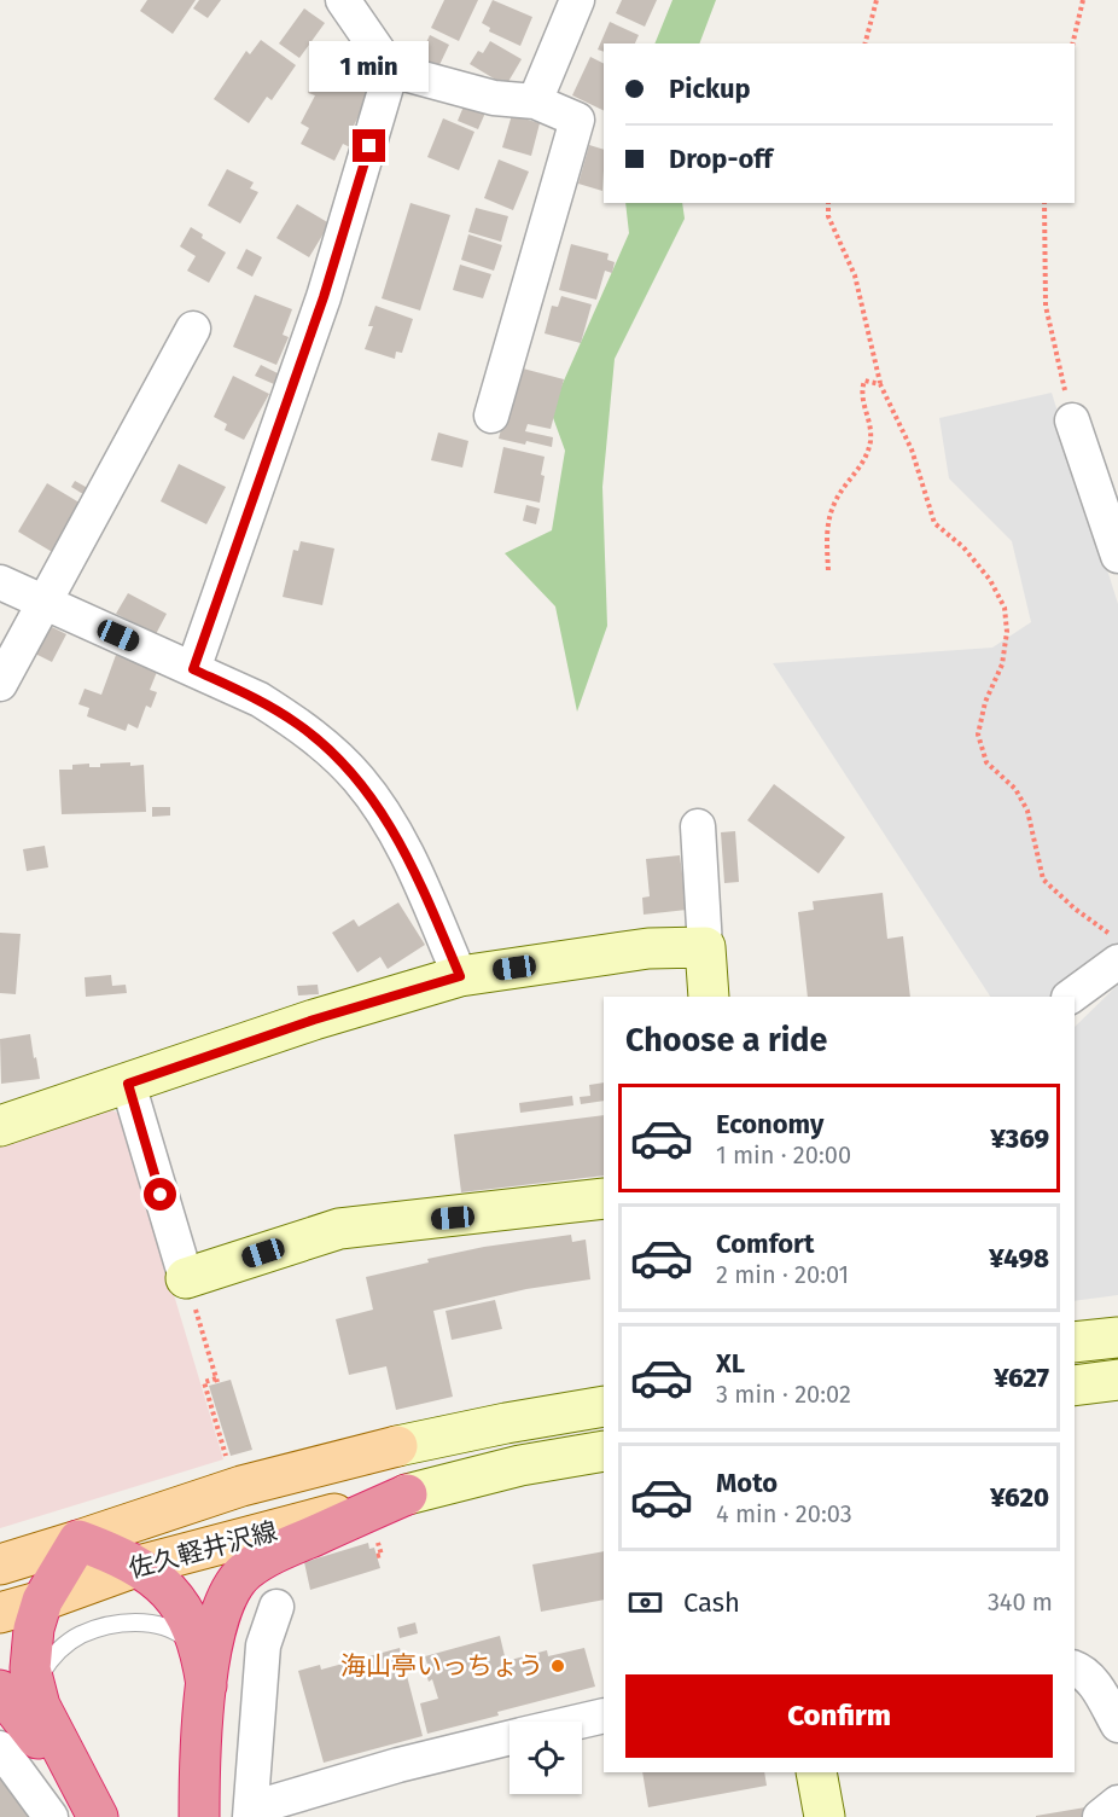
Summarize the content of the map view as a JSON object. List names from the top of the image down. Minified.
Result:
{"streets":{"main road":["佐久軽井沢線"]},"places":["海山亭いっちょう"],"page":{"bubble":"1 min","banner":["Pickup","Drop-off"],"heading":"Choose a ride","list":[{"name":"Economy","note":"1 min · 20:00","value":"¥369"},{"name":"Comfort","note":"2 min · 20:01","value":"¥498"},{"name":"XL","note":"3 min · 20:02","value":"¥627"},{"name":"Moto","note":"4 min · 20:03","value":"¥620"}],"pay":["Cash","340 m"],"buttons":"Confirm"}}
